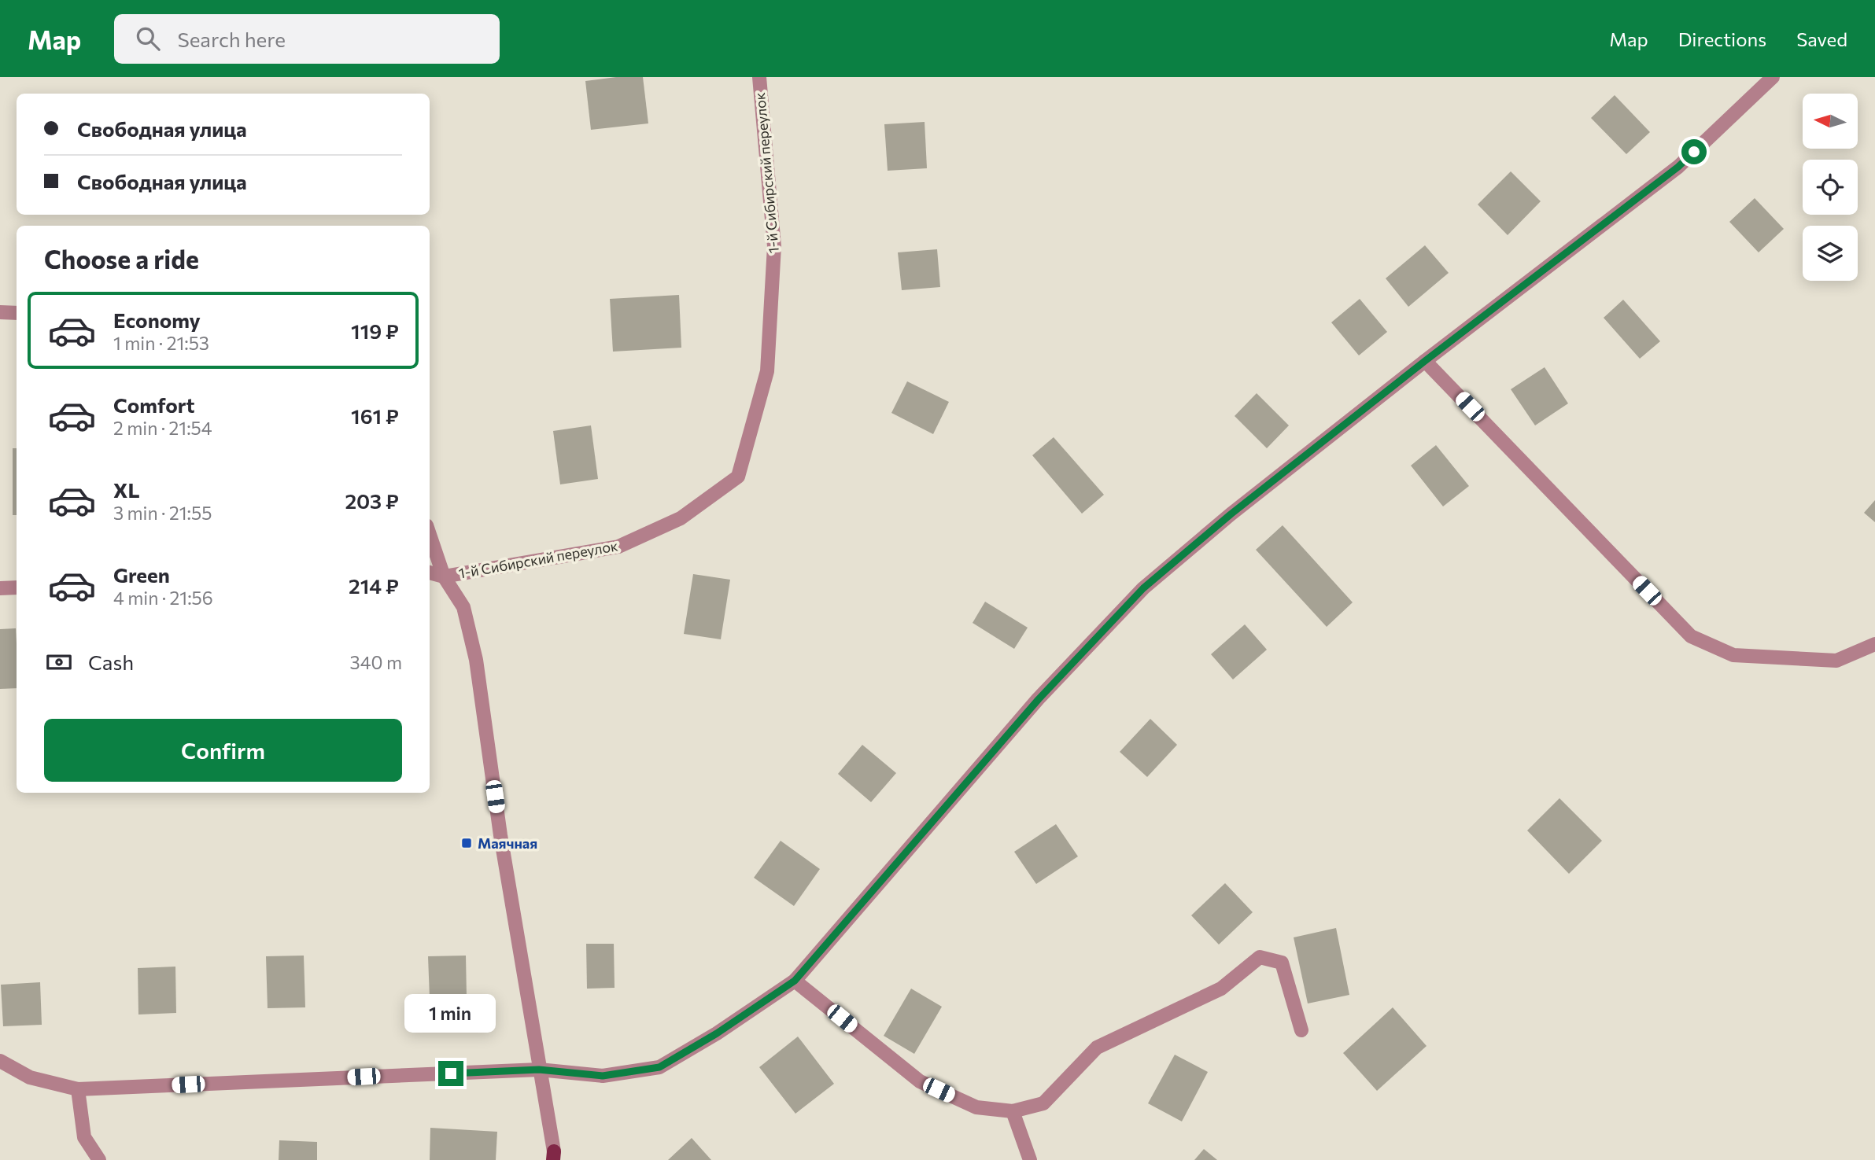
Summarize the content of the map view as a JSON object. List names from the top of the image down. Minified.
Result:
{"streets":{"street":["1-й Сибирский переулок"]},"places":{"transit":["Маячная"]},"north":"left","page":{"header":"Map","search":"Search here","nav":["Map","Directions","Saved"],"banner":["Свободная улица","Свободная улица"],"heading":"Choose a ride","list":[{"name":"Economy","note":"1 min · 21:53","value":"119 ₽"},{"name":"Comfort","note":"2 min · 21:54","value":"161 ₽"},{"name":"XL","note":"3 min · 21:55","value":"203 ₽"},{"name":"Green","note":"4 min · 21:56","value":"214 ₽"}],"pay":["Cash","340 m"],"buttons":"Confirm","bubble":"1 min"}}
